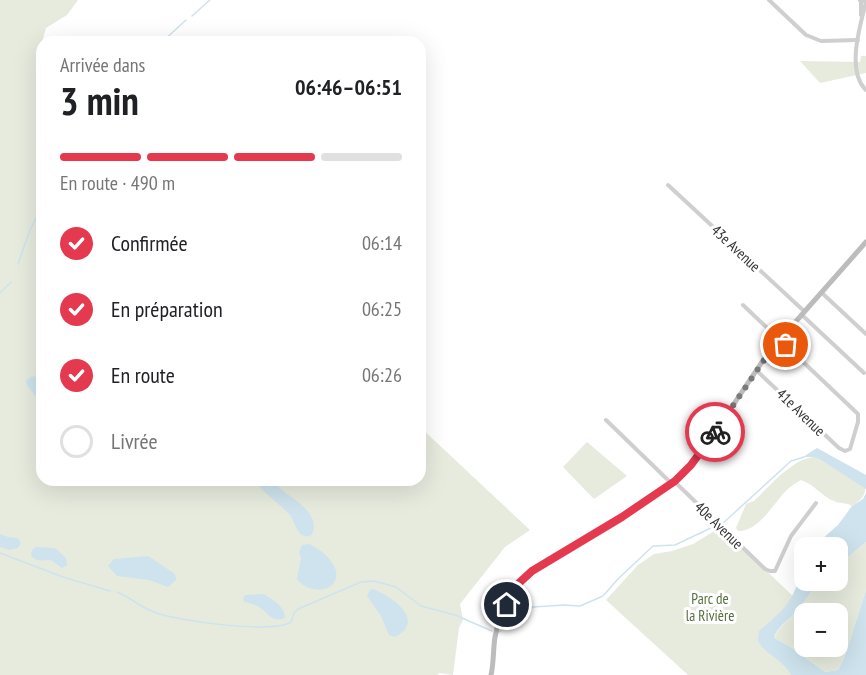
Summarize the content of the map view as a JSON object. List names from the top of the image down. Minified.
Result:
{"streets":{"street":["43e Avenue","41e Avenue","40e Avenue"]},"parks":["Parc de la Rivière"],"page":{"heading":["3 min","Arrivée dans","06:46–06:51"],"bar":"En route · 490 m","list":[["Confirmée","06:14"],["En préparation","06:25"],["En route","06:26"],"Livrée"],"map_buttons":["+","−"]}}
